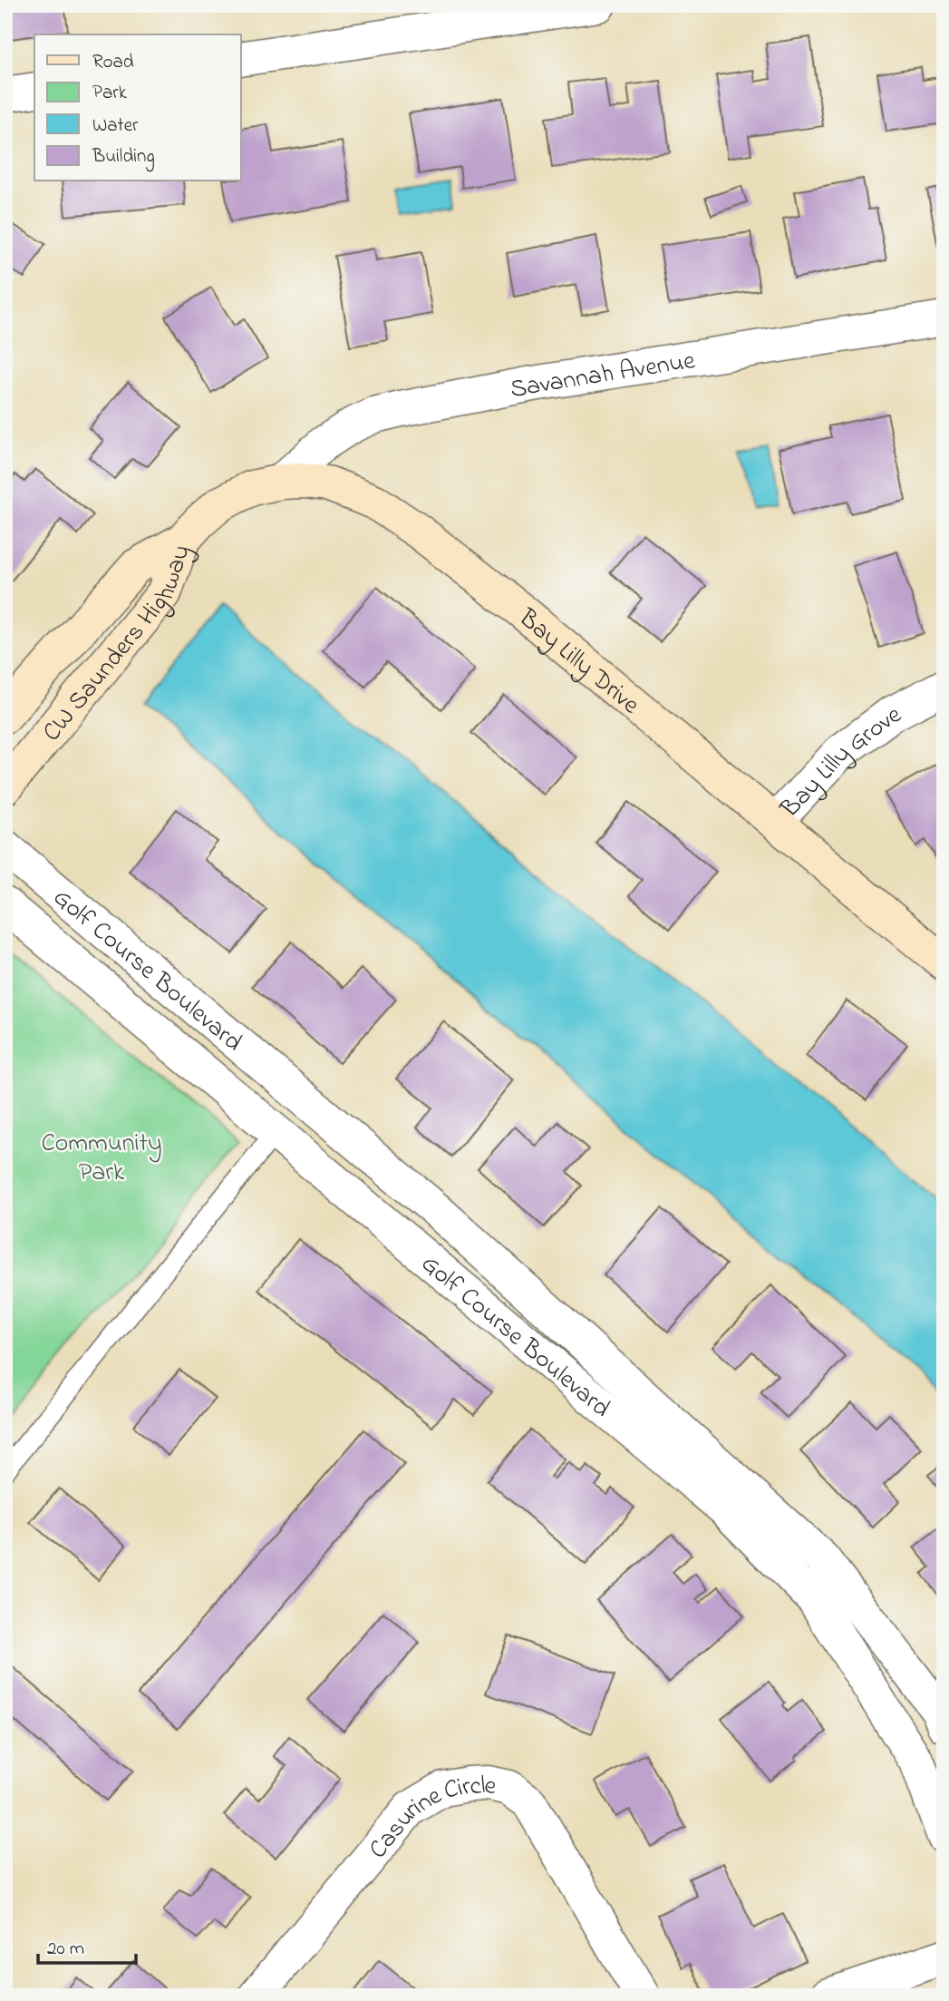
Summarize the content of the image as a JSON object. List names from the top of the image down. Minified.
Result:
{"streets":{"main road":["CW Saunders Highway","Bay Lilly Drive"],"street":["Savannah Avenue","Bay Lilly Grove","Golf Course Boulevard","Casurine Circle"]},"crossings":[["Savannah Avenue","Bay Lilly Drive"],["CW Saunders Highway","Bay Lilly Drive"],["Bay Lilly Drive","Bay Lilly Grove"]],"parks":["Community Park"],"legend":["Road","Park","Water","Building"],"scale_bar":"20 m"}
